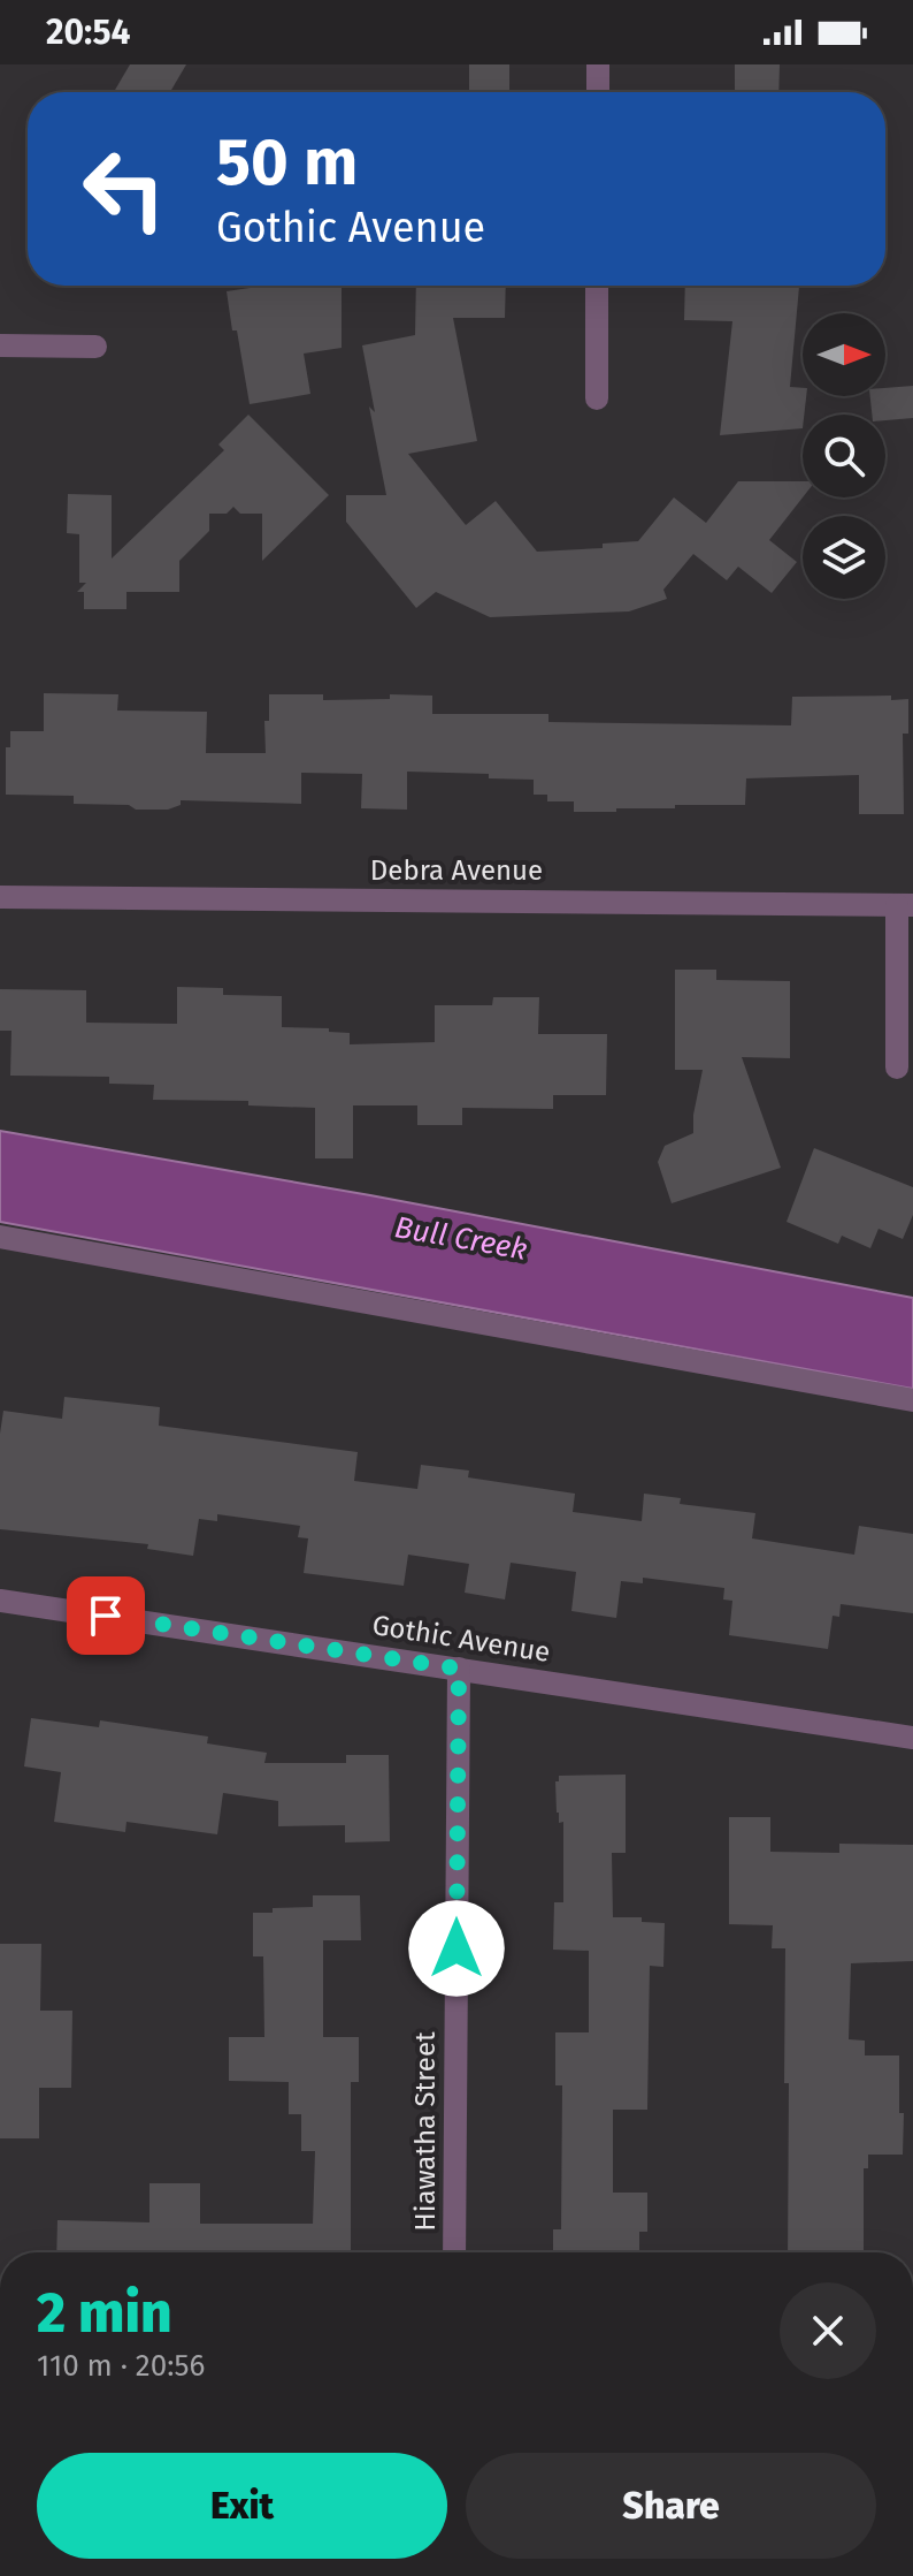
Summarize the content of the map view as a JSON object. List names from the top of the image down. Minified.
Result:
{"streets":{"street":["Debra Avenue","Gothic Avenue","Hiawatha Street"]},"crossings":[["Gothic Avenue","Hiawatha Street"]],"water":["Bull Creek"],"north":"right","page":{"status":"20:54","turn":["50 m","Gothic Avenue"],"heading":["2 min","110 m · 20:56"],"buttons":["Exit","Share"]}}
